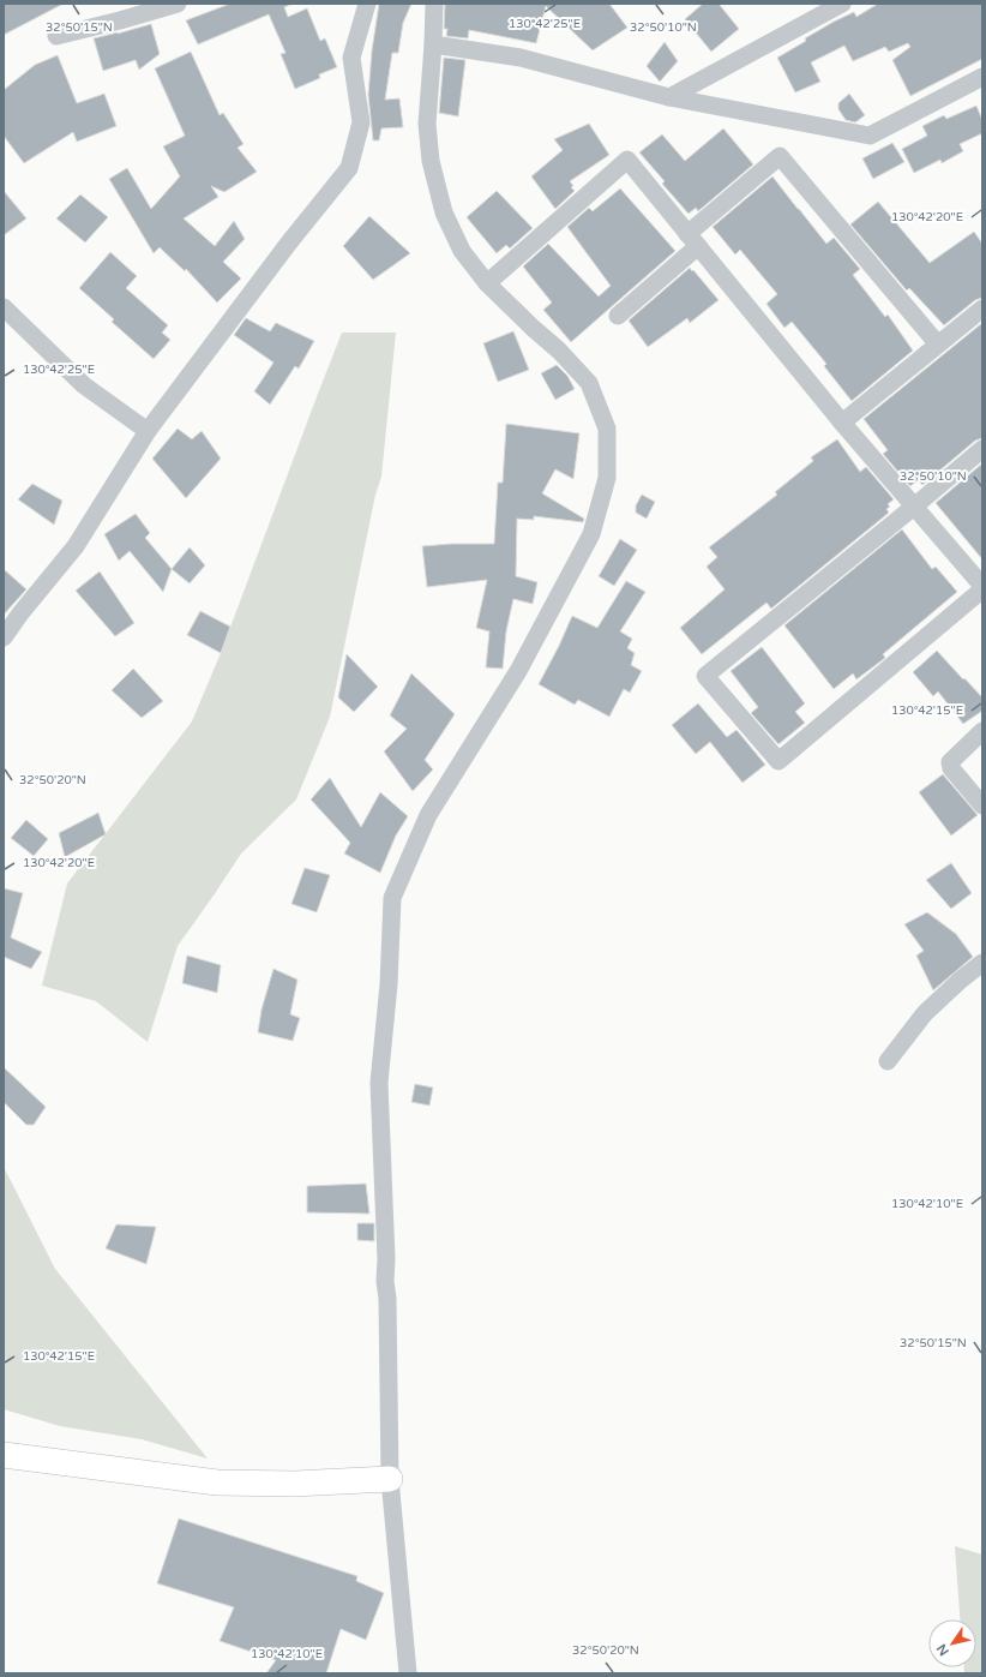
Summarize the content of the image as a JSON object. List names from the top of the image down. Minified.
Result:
{"north":"bottom left","coordinates":["130°42'25\"E","32°50'15\"N","32°50'10\"N","130°42'20\"E","130°42'15\"E","32°50'20\"N","130°42'10\"E"]}
